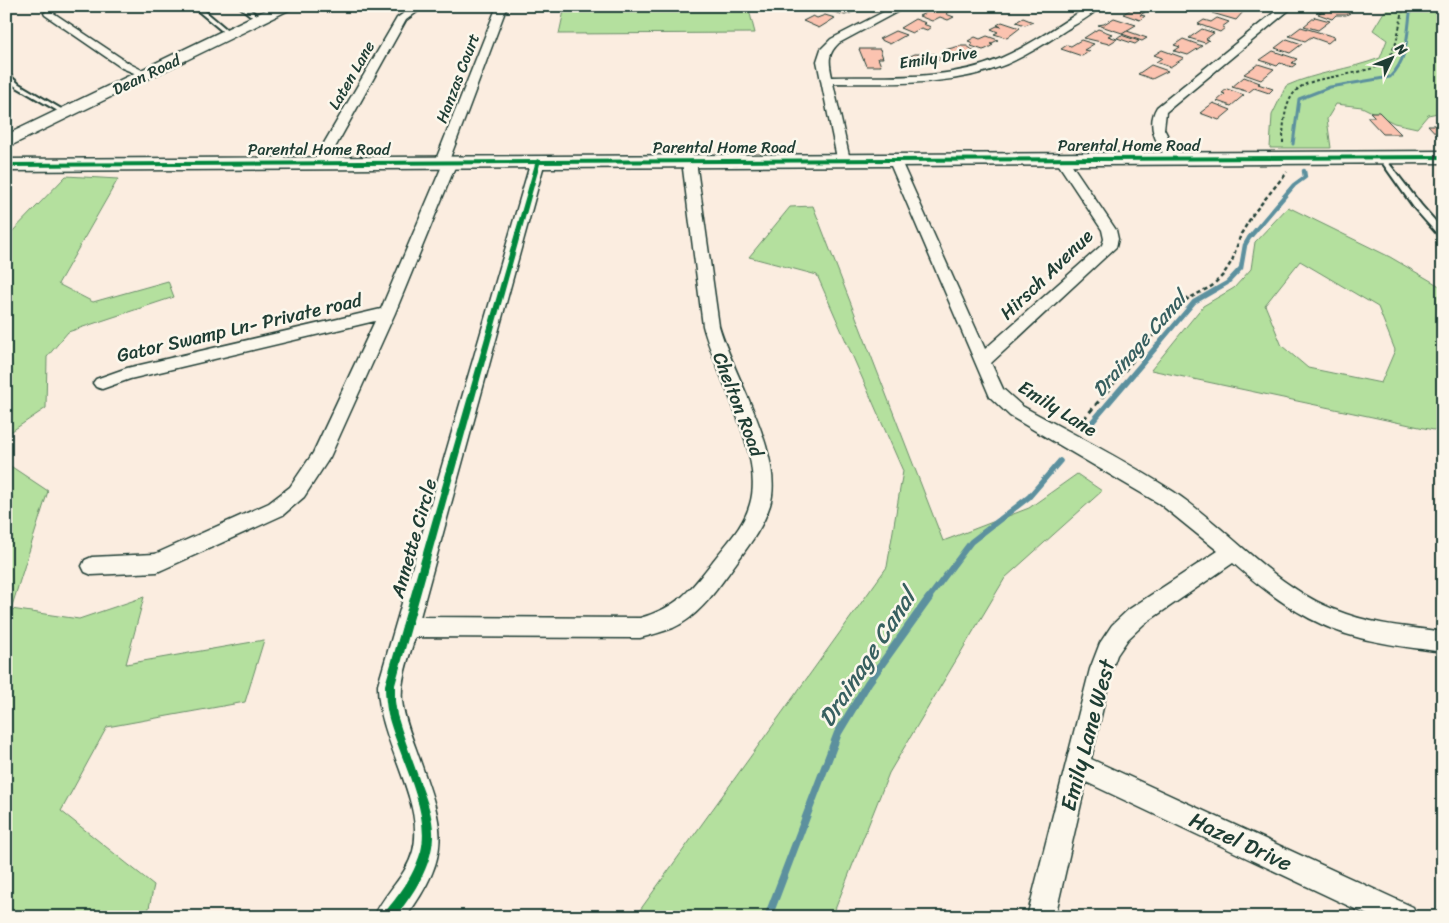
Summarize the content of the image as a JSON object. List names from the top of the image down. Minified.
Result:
{"streets":{"street":["Emily Drive","Dean Road","Laten Lane","Hanzas Court","Parental Home Road","Hirsch Avenue","Gator Swamp Ln- Private road","Chelton Road","Emily Lane","Annette Circle","Emily Lane West","Hazel Drive"]},"crossings":[["Laten Lane","Parental Home Road"],["Hanzas Court","Parental Home Road"],["Hanzas Court","Gator Swamp Ln- Private road"],["Parental Home Road","Hirsch Avenue"],["Parental Home Road","Gator Swamp Ln- Private road"],["Parental Home Road","Chelton Road"],["Parental Home Road","Emily Lane"],["Parental Home Road","Annette Circle"],["Hirsch Avenue","Emily Lane"],["Chelton Road","Annette Circle"],["Emily Lane","Emily Lane West"],["Emily Lane West","Hazel Drive"]],"water":["Drainage Canal"],"north":"top right"}
